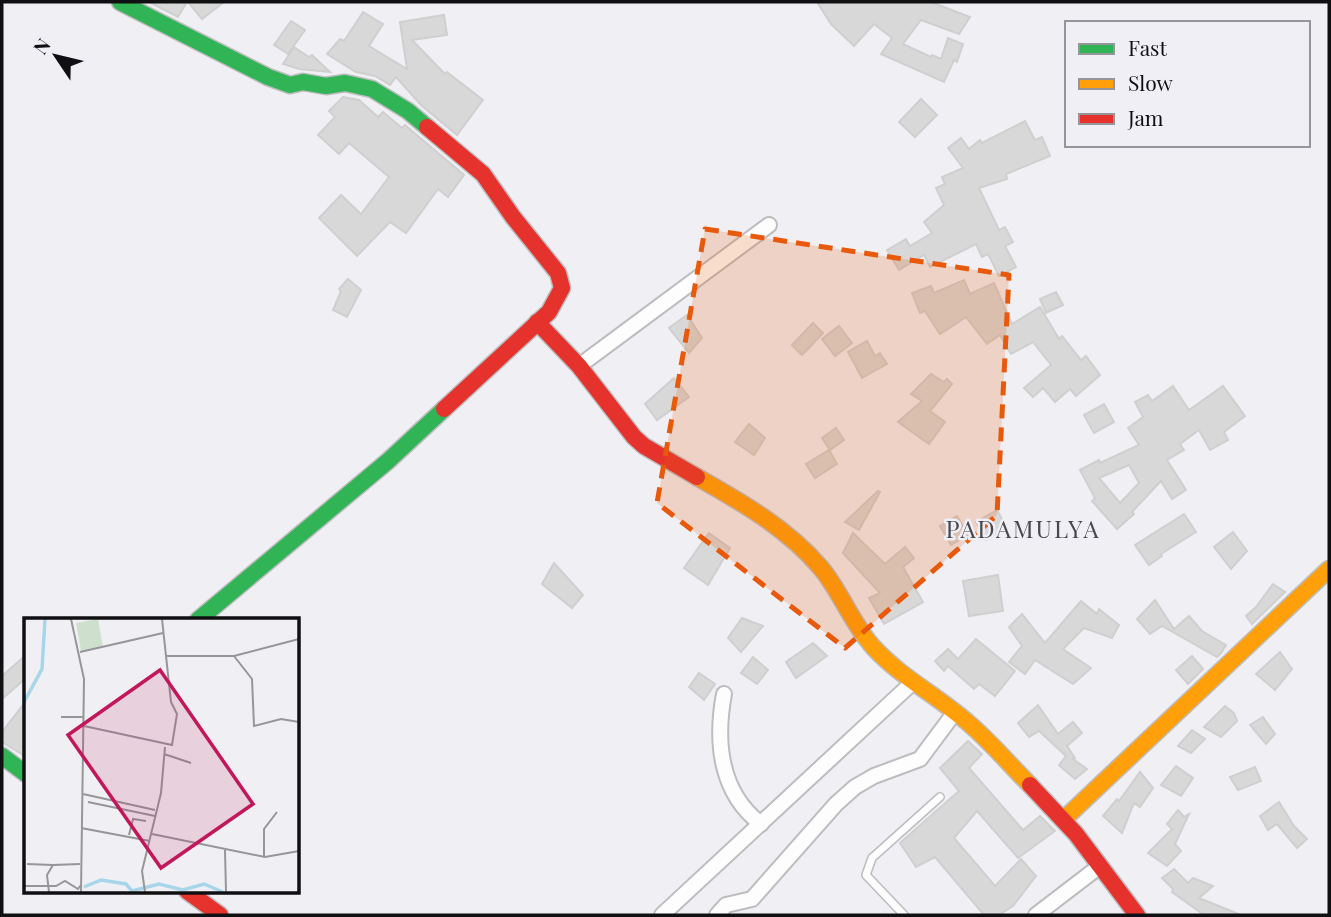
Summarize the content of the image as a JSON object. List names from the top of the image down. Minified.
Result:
{"districts":["PADAMULYA"],"legend":["Fast","Slow","Jam"],"north":"top left"}
